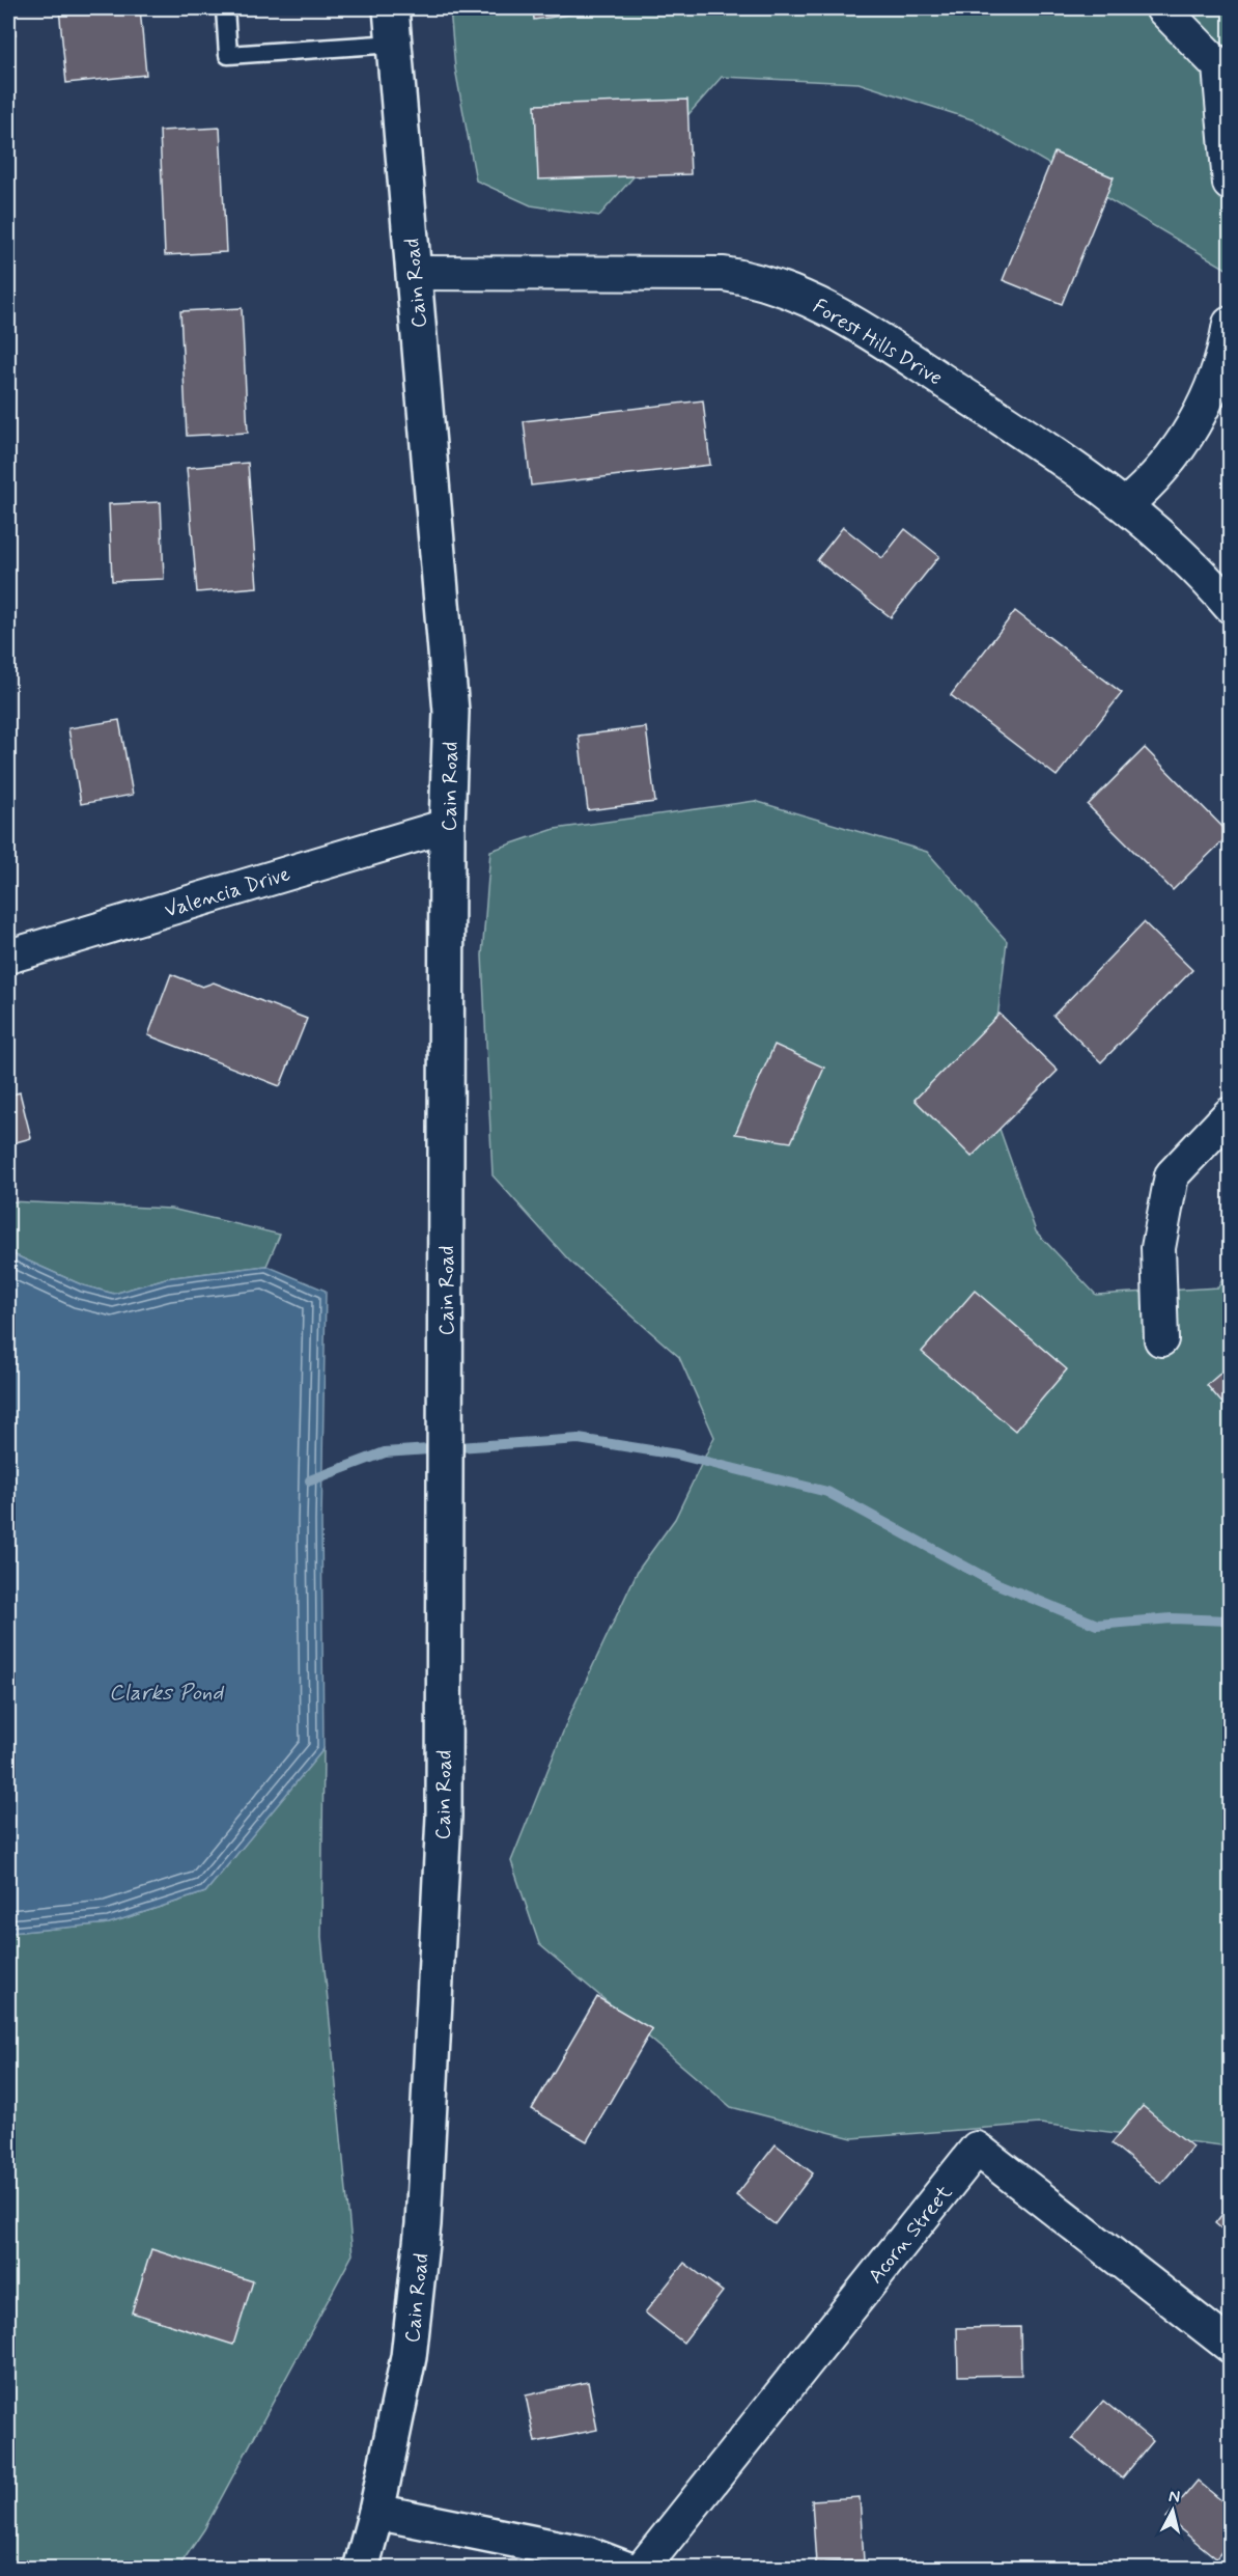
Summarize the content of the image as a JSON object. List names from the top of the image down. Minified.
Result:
{"streets":{"main road":["Cain Road"],"street":["Forest Hills Drive","Valencia Drive","Acorn Street"]},"crossings":[["Cain Road","Forest Hills Drive"],["Cain Road","Valencia Drive"]],"water":["Clarks Pond"],"north":"top"}
